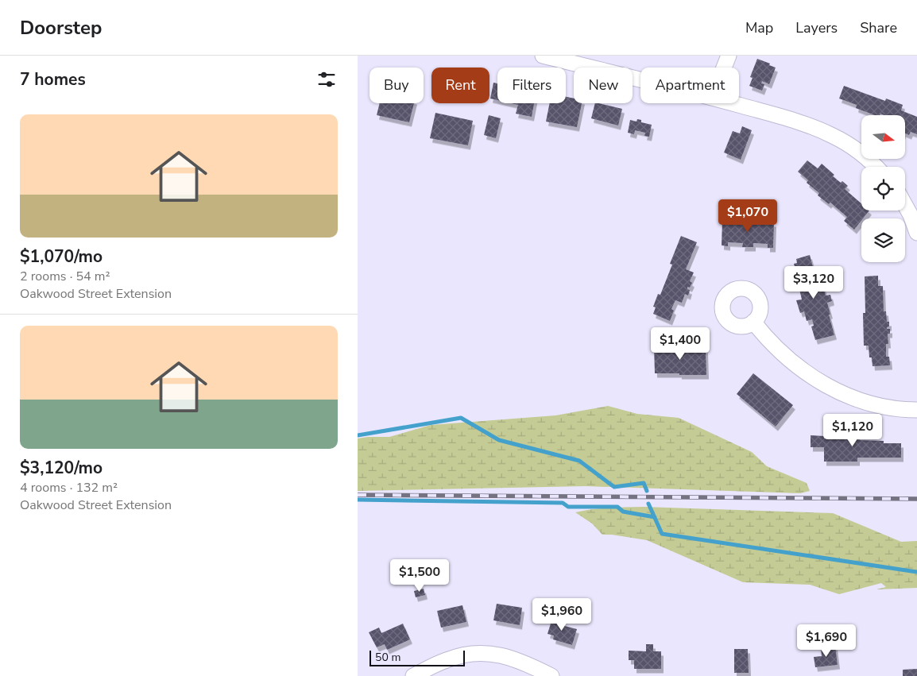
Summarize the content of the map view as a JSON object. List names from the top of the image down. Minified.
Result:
{"scale_bar":"50 m","north":"right","page":{"header":"Doorstep","nav":["Map","Layers","Share"],"heading":"7 homes","chip":["Buy","Rent","Filters","New","Apartment"],"list":[{"name":"$1,070/mo","note":"2 rooms · 54 m² · Oakwood Street Extension"},{"name":"$3,120/mo","note":"4 rooms · 132 m² · Oakwood Street Extension"}],"price":["$1,070","$3,120","$1,400","$1,120","$1,500","$1,960","$1,690"],"scale":"50 m"}}
